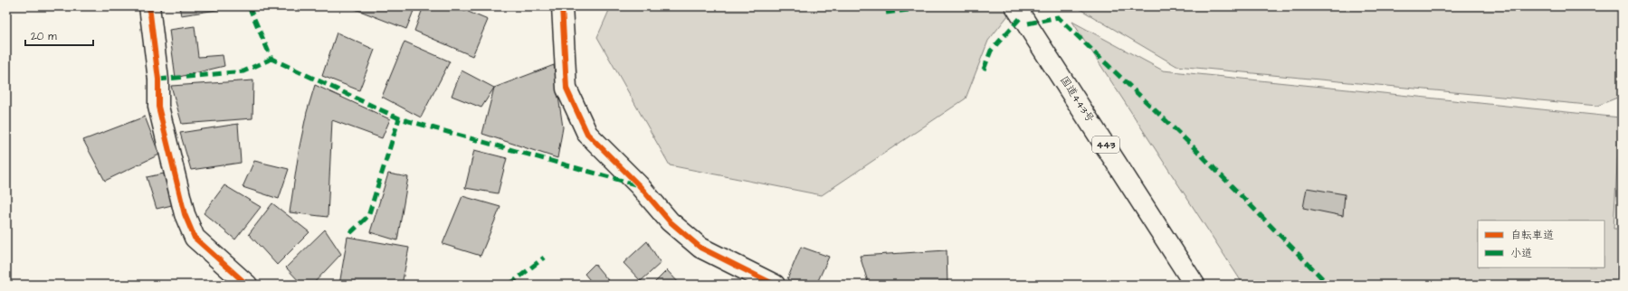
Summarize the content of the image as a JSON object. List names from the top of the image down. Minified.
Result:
{"streets":{"main road":["国道443号","443"]},"legend":["自転車道","小道"],"scale_bar":"20 m"}
